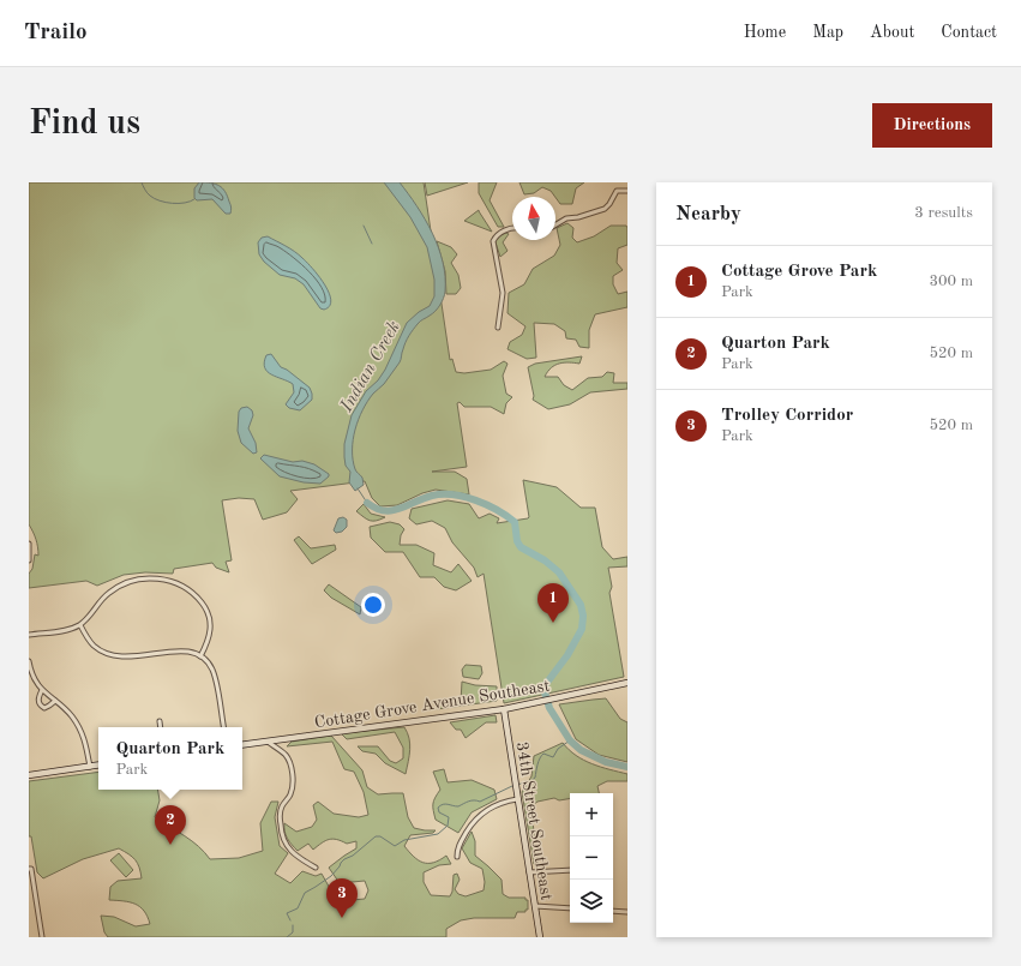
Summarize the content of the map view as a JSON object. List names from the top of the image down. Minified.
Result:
{"streets":{"main road":["Cottage Grove Avenue Southeast","34th Street Southeast"]},"crossings":[["Cottage Grove Avenue Southeast","34th Street Southeast"]],"water":["Indian Creek"],"north":"top","page":{"header":"Trailo","nav":["Home","Map","About","Contact"],"buttons":"Directions","title":"Find us","heading":["Nearby","3 results"],"list":[{"mark":"1","name":"Cottage Grove Park","note":"Park","value":"300 m"},{"mark":"2","name":"Quarton Park","note":"Park","value":"520 m"},{"mark":"3","name":"Trolley Corridor","note":"Park","value":"520 m"}],"pins":["1","2","3"],"popup":["Quarton Park","Park"],"map_buttons":["+","−"]}}
